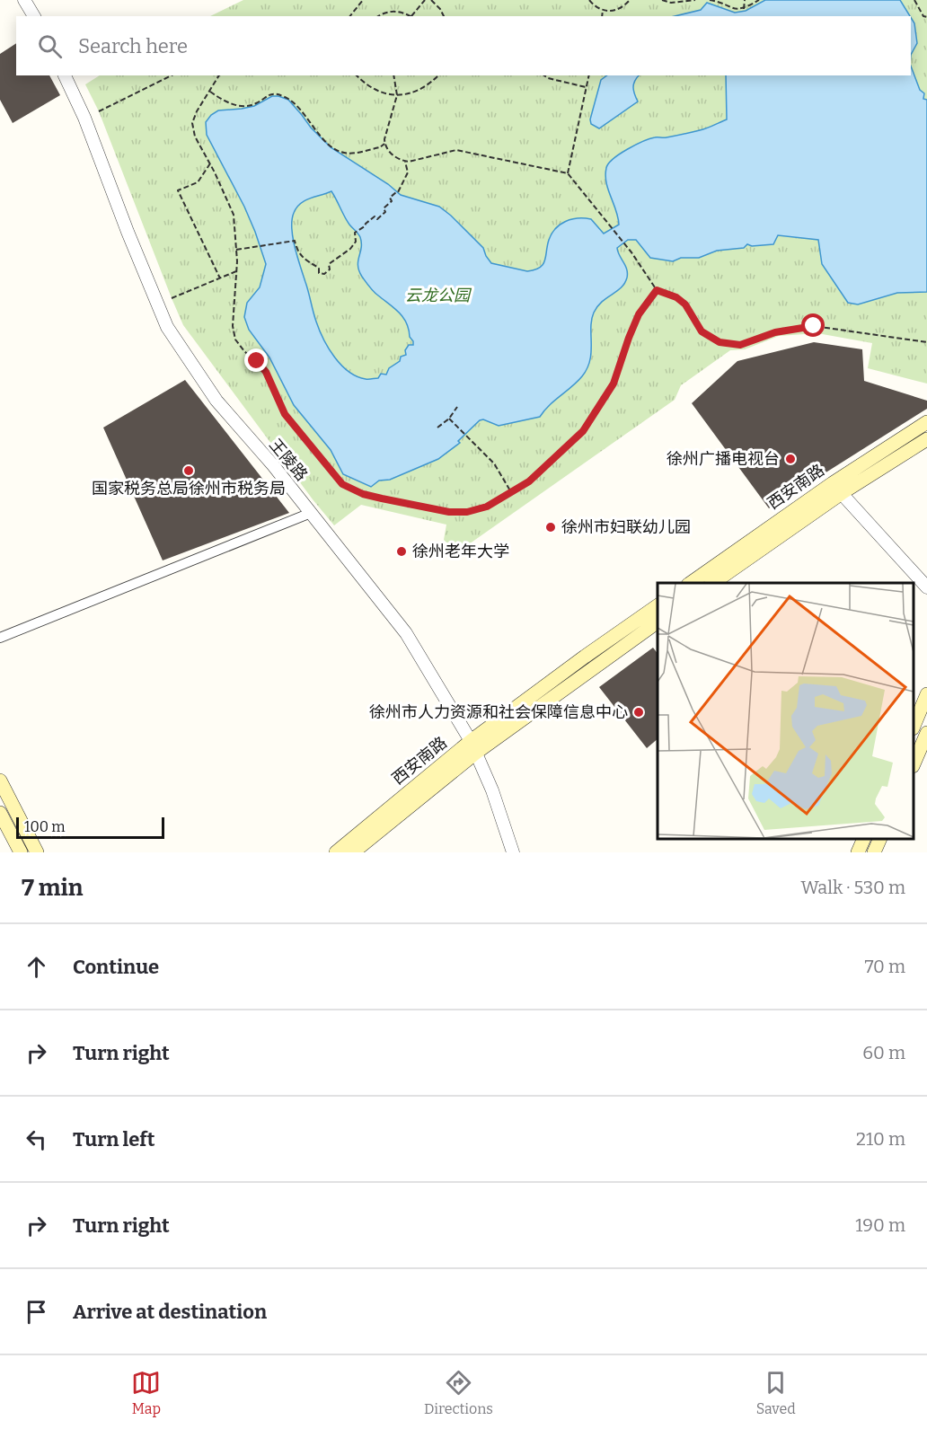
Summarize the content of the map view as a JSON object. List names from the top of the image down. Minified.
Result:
{"streets":{"main road":["西安南路"],"street":["王陵路"]},"crossings":[["王陵路","西安南路"]],"parks":["云龙公园"],"places":["徐州广播电视台","国家税务总局徐州市税务局","徐州市妇联幼儿园","徐州老年大学","徐州市人力资源和社会保障信息中心"],"scale_bar":"100 m","page":{"search":"Search here","scale":"100 m","heading":["7 min","Walk · 530 m"],"list":[["Continue","70 m"],["Turn right","60 m"],["Turn left","210 m"],["Turn right","190 m"],"Arrive at destination"],"nav":["Map","Directions","Saved"]}}
